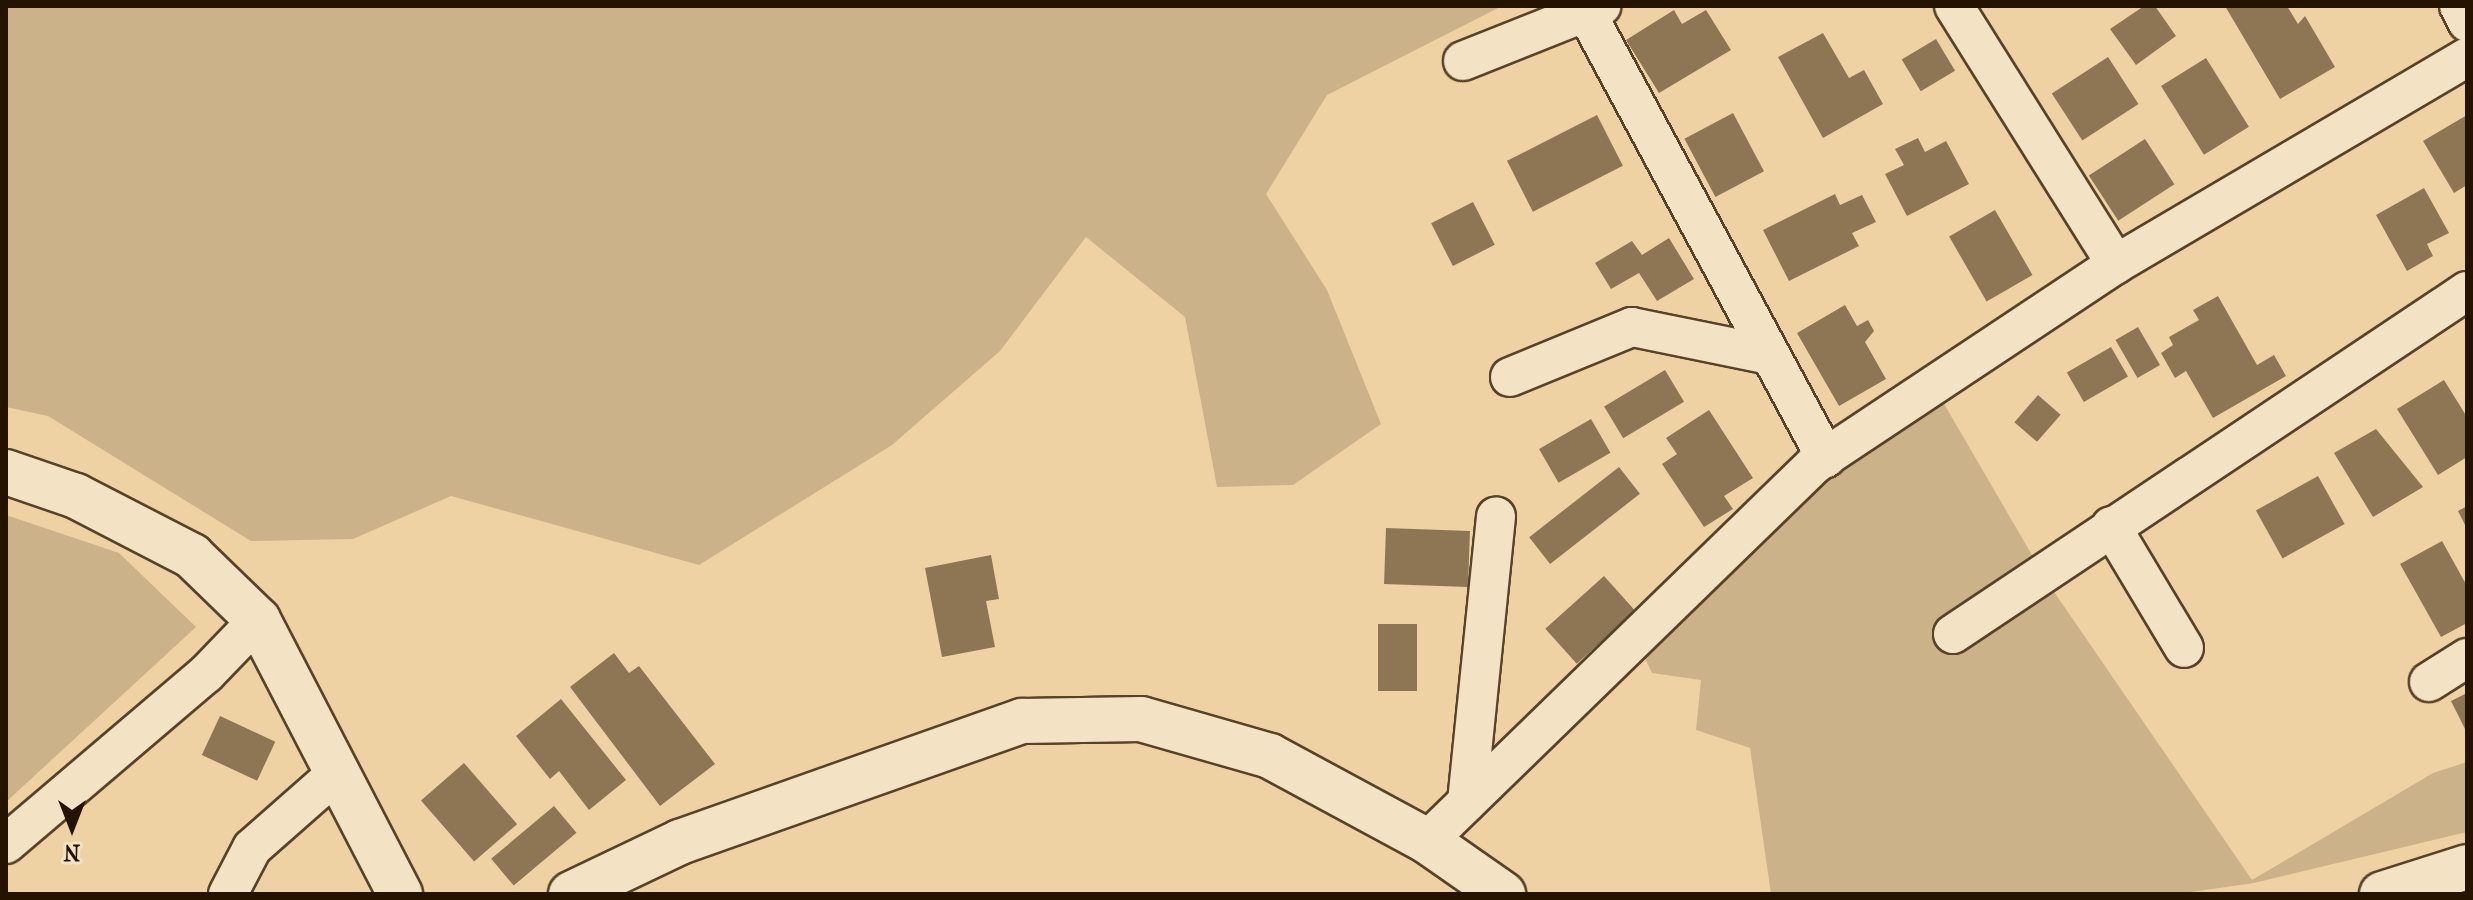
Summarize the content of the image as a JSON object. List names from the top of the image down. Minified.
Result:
{"north":"bottom"}
